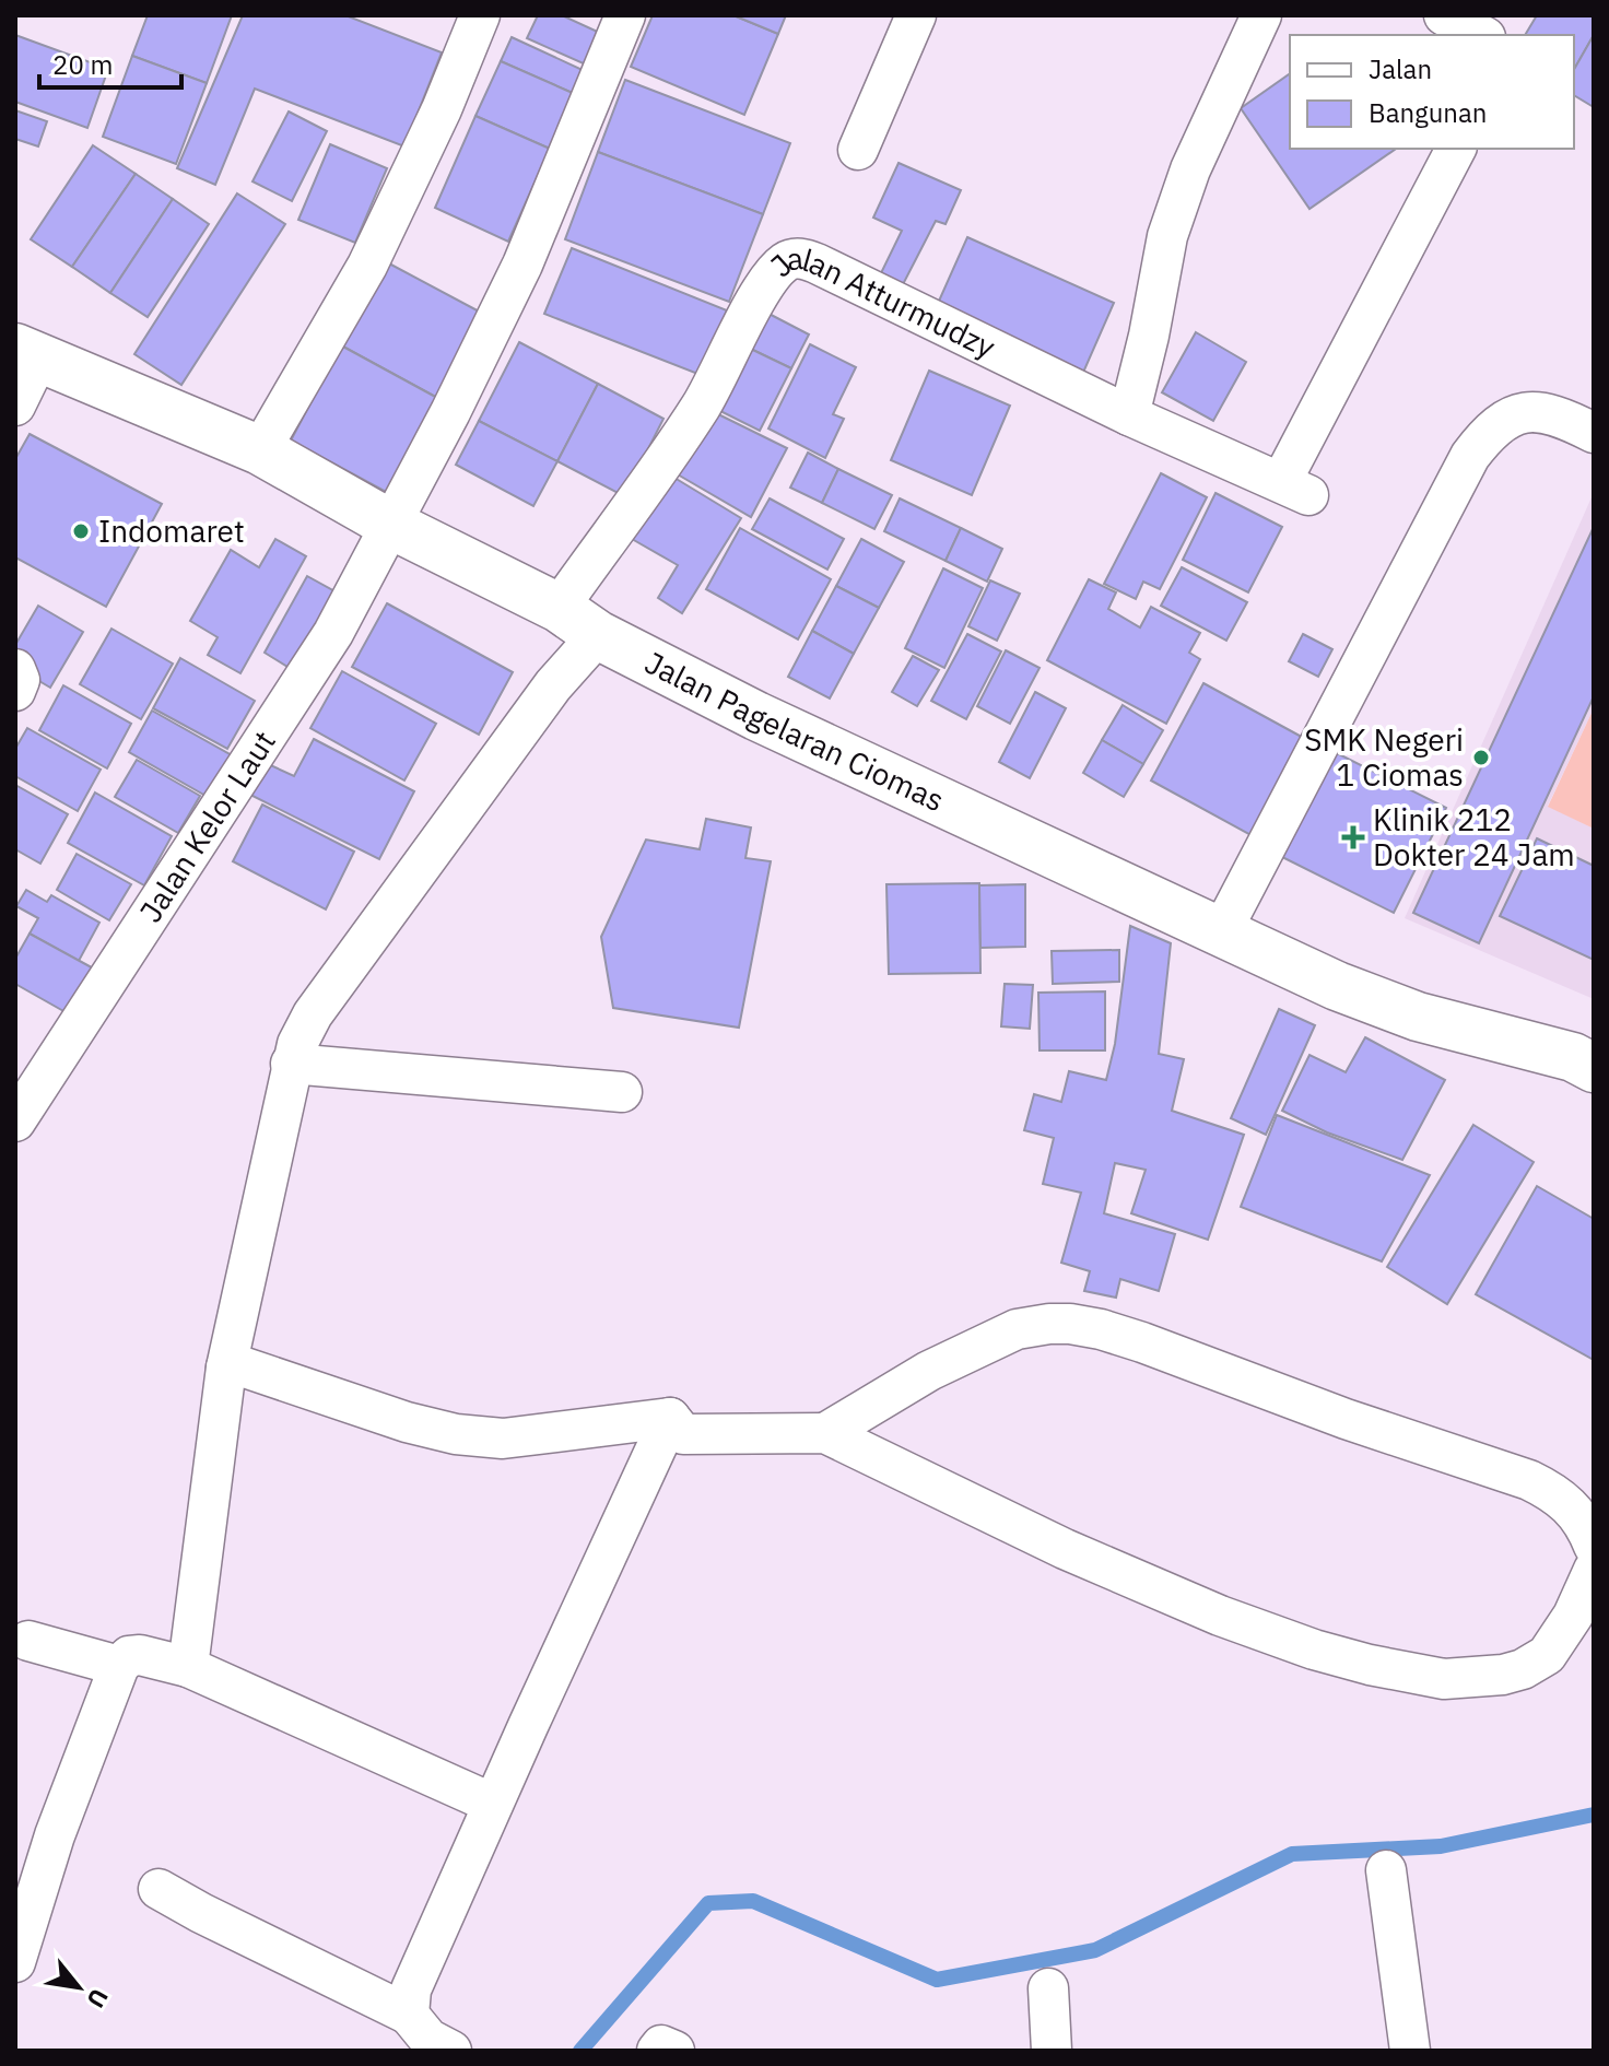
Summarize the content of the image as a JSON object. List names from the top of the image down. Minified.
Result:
{"streets":{"main road":["Jalan Pagelaran Ciomas"],"street":["Jalan Atturmudzy","Jalan Kelor Laut"]},"crossings":[["Jalan Atturmudzy","Jalan Pagelaran Ciomas"],["Jalan Pagelaran Ciomas","Jalan Kelor Laut"]],"places":{"other":["Indomaret","SMK Negeri 1 Ciomas"],"health":["Klinik 212 Dokter 24 Jam"]},"legend":["Jalan","Bangunan"],"scale_bar":"20 m","north":"bottom right"}
